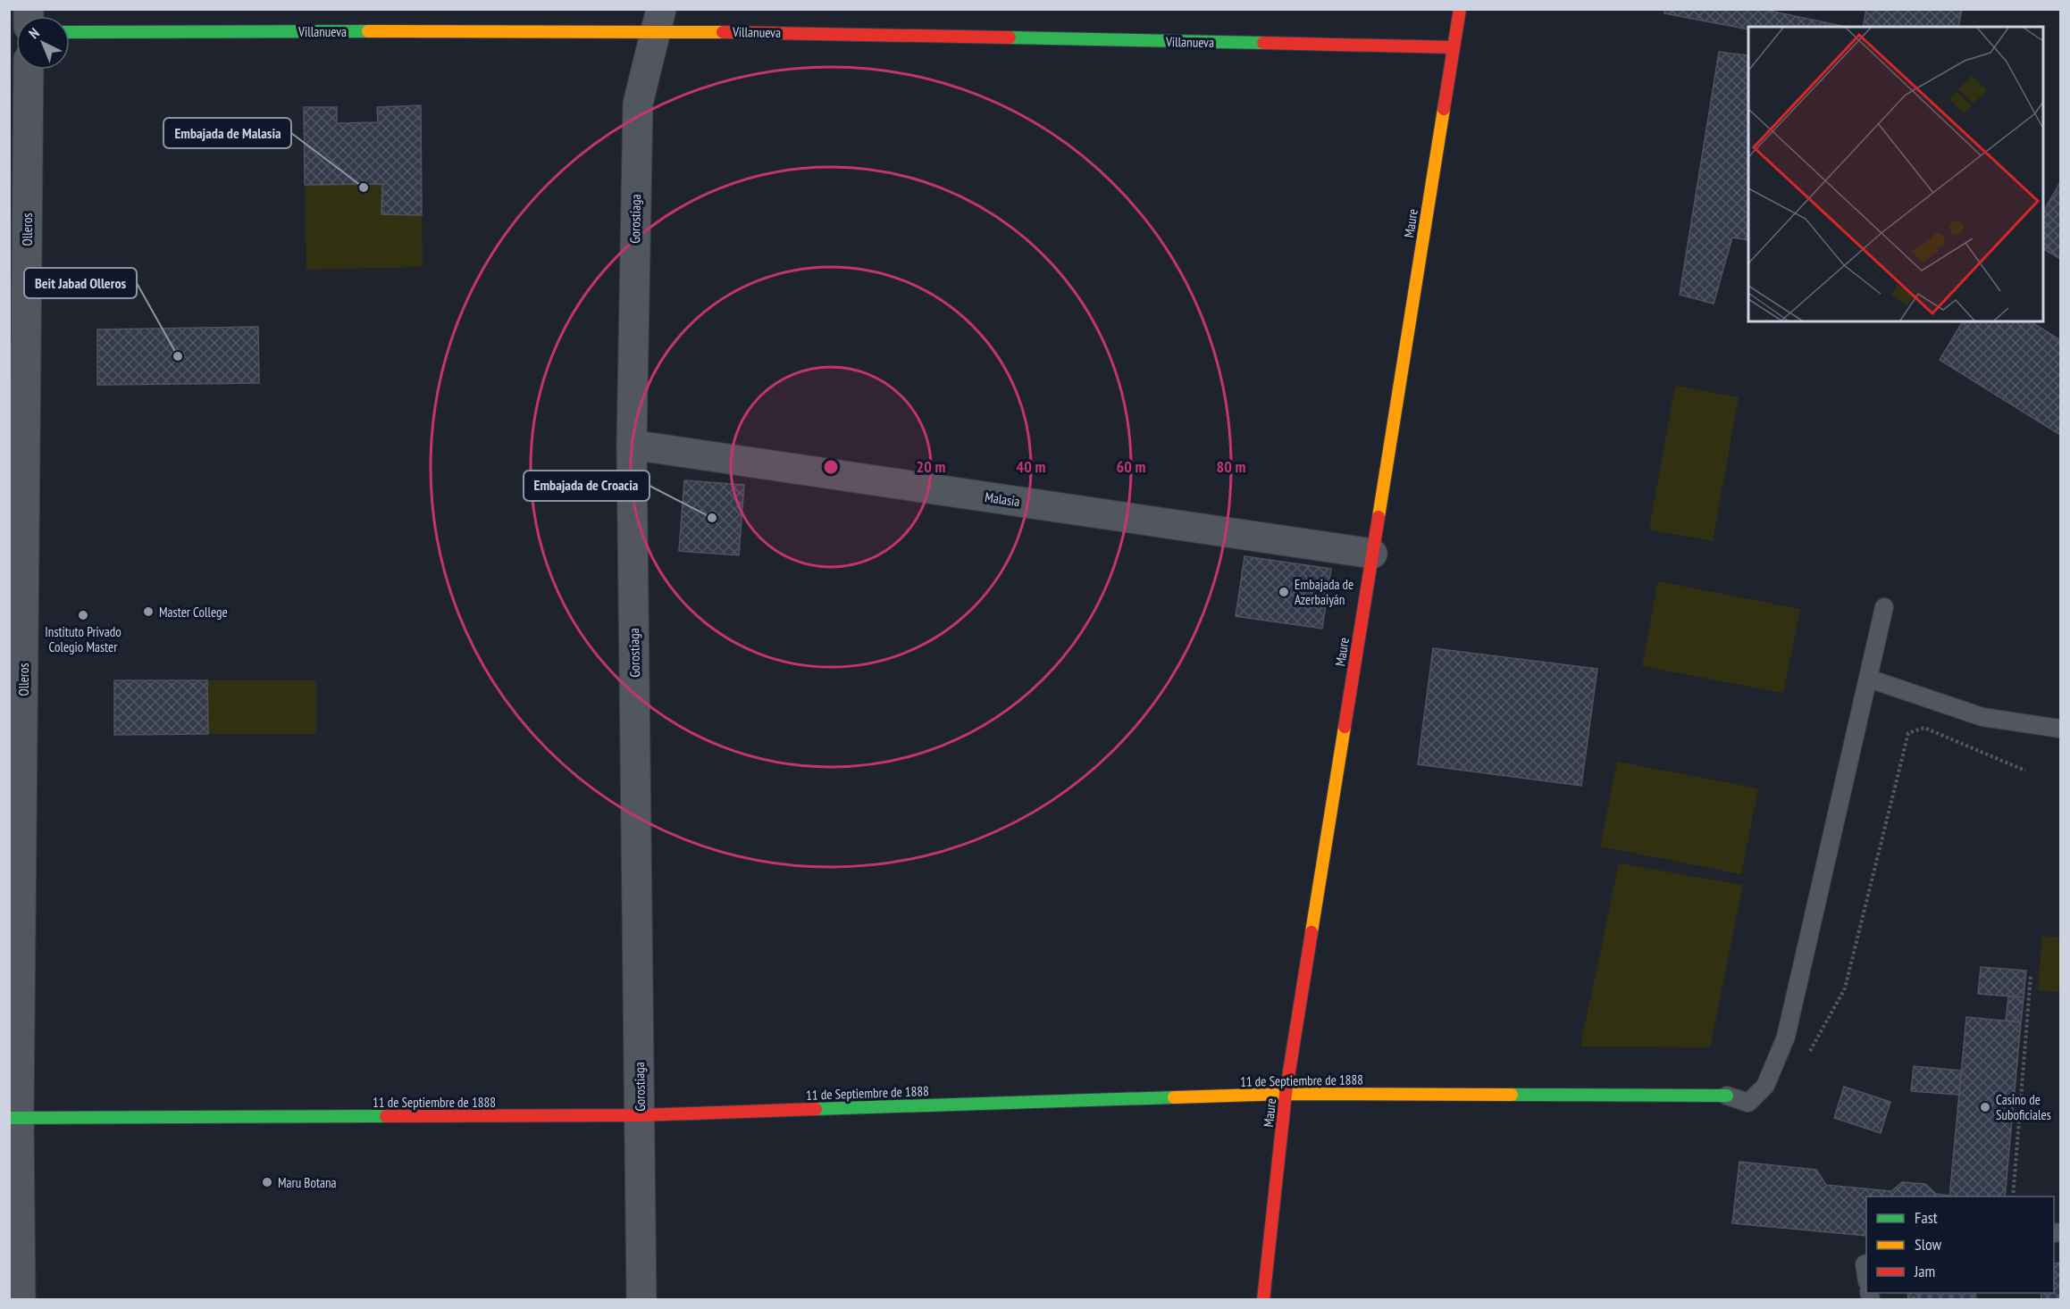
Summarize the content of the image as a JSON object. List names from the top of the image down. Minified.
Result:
{"streets":{"street":["Villanueva","Gorostiaga","Maure","Olleros","Malasia","11 de Septiembre de 1888"]},"crossings":[["Villanueva","Gorostiaga"],["Villanueva","Maure"],["Gorostiaga","Malasia"],["Gorostiaga","11 de Septiembre de 1888"],["Maure","Malasia"],["Maure","11 de Septiembre de 1888"],["Olleros","11 de Septiembre de 1888"]],"places":["Embajada de Malasia","Beit Jabad Olleros","Embajada de Croacia","Embajada de Azerbaiyán","Master College","Instituto Privado Colegio Master","Casino de Suboficiales","Maru Botana"],"legend":["Fast","Slow","Jam"],"north":"top left","rings":["20 m","40 m","60 m","80 m"]}
